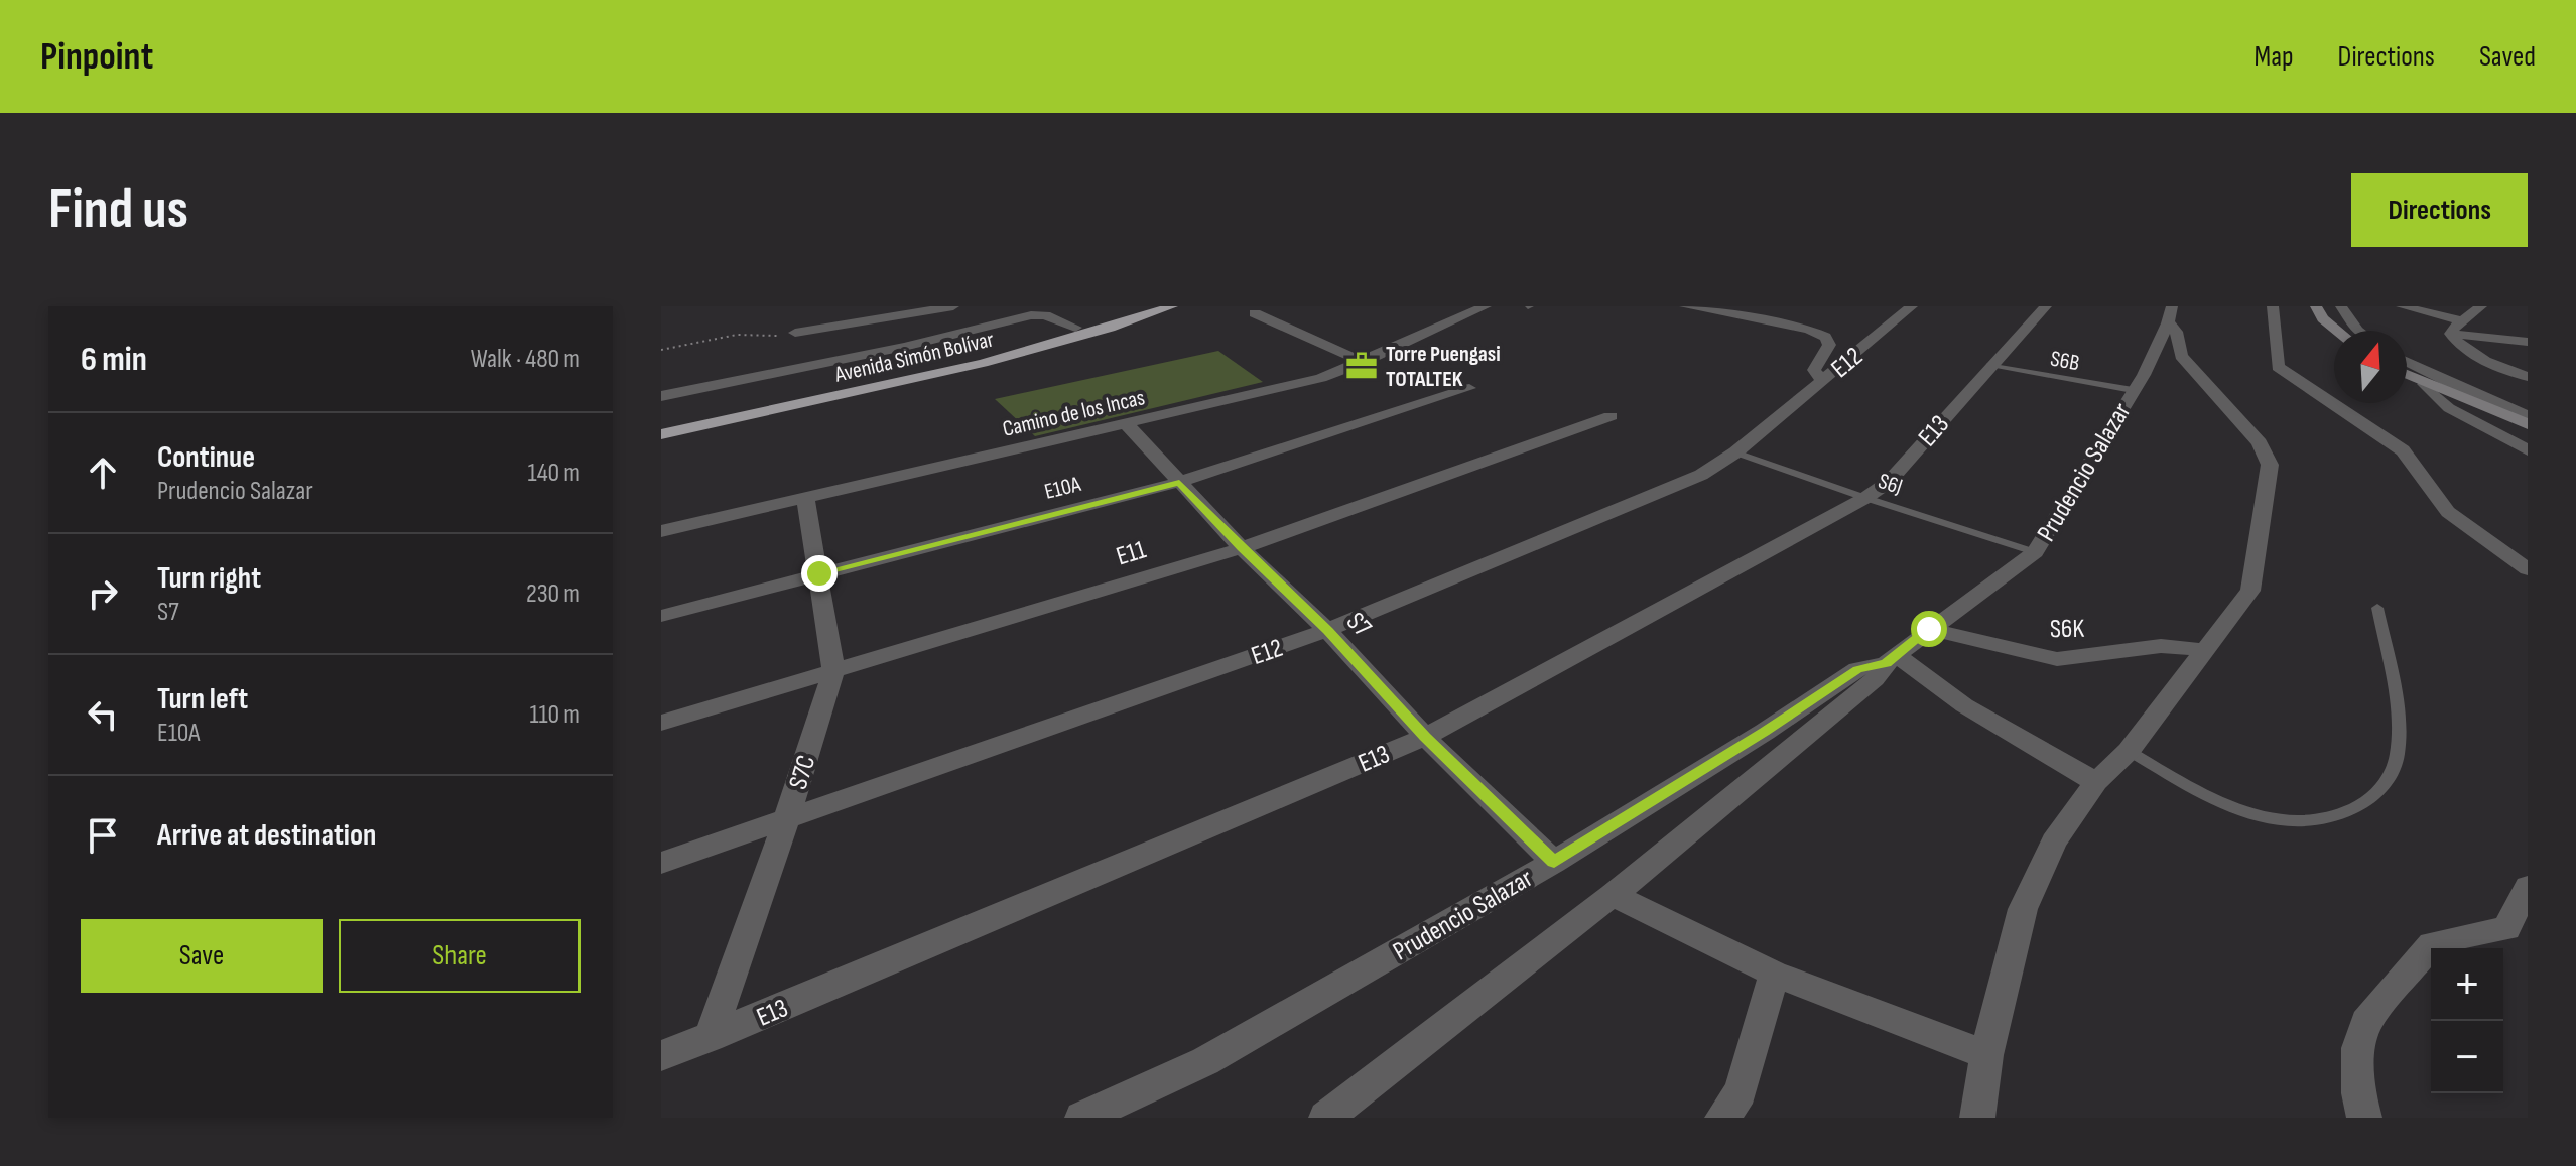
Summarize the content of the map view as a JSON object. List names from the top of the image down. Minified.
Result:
{"streets":{"highway":["Avenida Simón Bolívar"],"street":["E12","Camino de los Incas","E13","Prudencio Salazar","E10A","E11","S7","S6K","S7C"],"lane":["S6B","S6J"]},"crossings":[["S6B","E13"],["S6B","Prudencio Salazar"],["E12","S6J"],["E12","S7"],["E12","S7C"],["Camino de los Incas","S7"],["Camino de los Incas","S7C"],["E13","S6J"],["E13","S7"],["E13","S7C"],["Prudencio Salazar","S6J"],["Prudencio Salazar","S7"],["Prudencio Salazar","S6K"],["E10A","S7"],["E10A","S7C"],["E11","S7"],["E11","S7C"]],"places":{"office":["Torre Puengasi TOTALTEK"]},"north":"top","page":{"header":"Pinpoint","nav":["Map","Directions","Saved"],"buttons":["Directions",["Save","Share"]],"title":"Find us","heading":["6 min","Walk · 480 m"],"list":[["Continue","Prudencio Salazar","140 m"],["Turn right","S7","230 m"],["Turn left","E10A","110 m"],"Arrive at destination"],"map_buttons":["+","−"]}}
